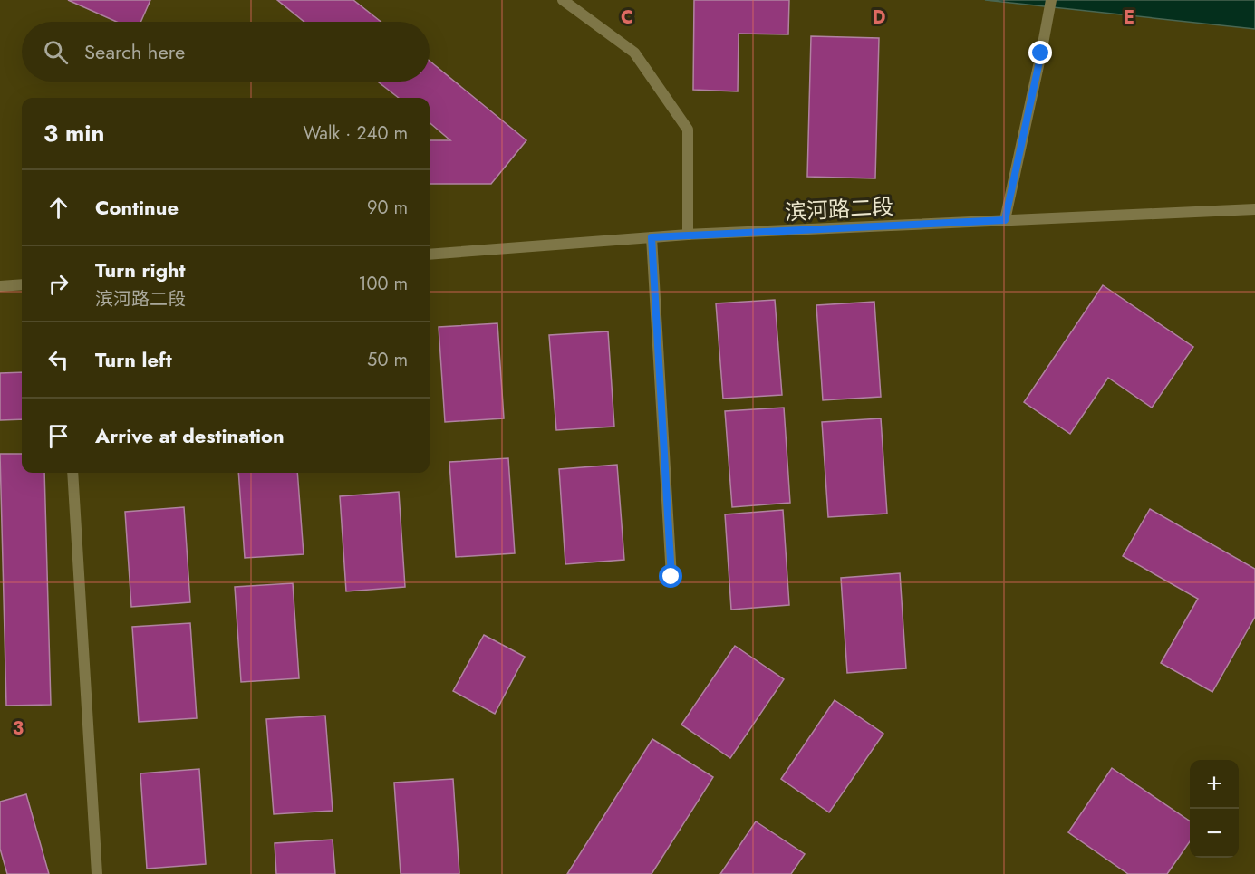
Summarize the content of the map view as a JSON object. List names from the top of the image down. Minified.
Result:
{"streets":{"street":["滨河路二段"]},"page":{"search":"Search here","heading":["3 min","Walk · 240 m"],"list":[["Continue","90 m"],["Turn right","滨河路二段","100 m"],["Turn left","50 m"],"Arrive at destination"],"map_buttons":["+","−"]},"grid":{"columns":["C","D","E"],"rows":["3"]}}
